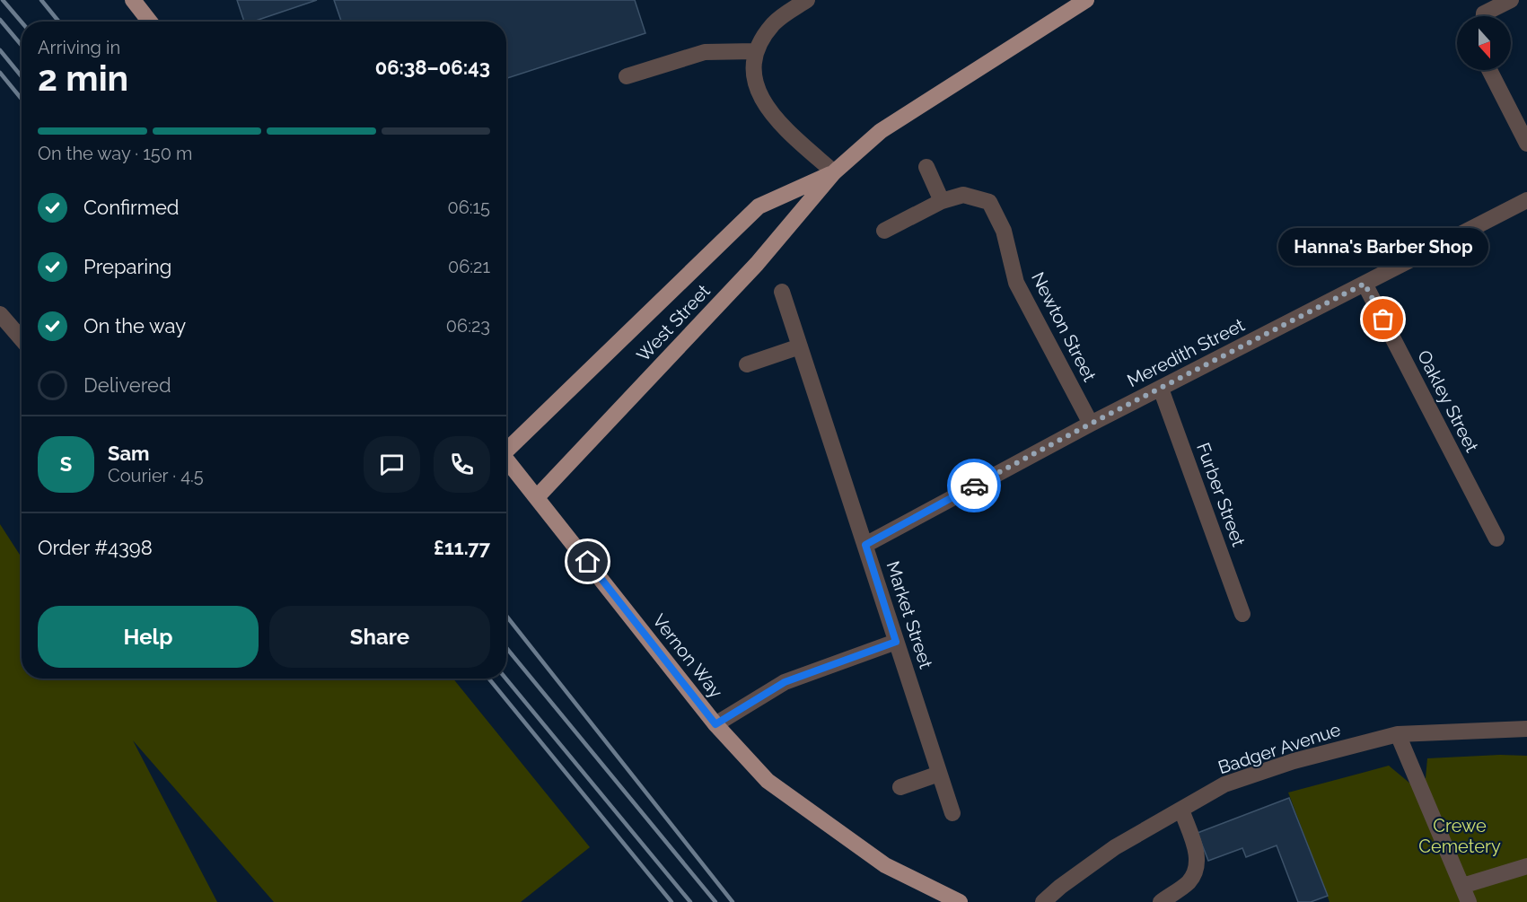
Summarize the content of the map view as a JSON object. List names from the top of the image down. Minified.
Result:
{"streets":{"main road":["West Street","Vernon Way"],"street":["Newton Street","Meredith Street","Oakley Street","Furber Street","Market Street","Badger Avenue"]},"crossings":[["West Street","Vernon Way"],["Newton Street","Meredith Street"],["Meredith Street","Oakley Street"],["Meredith Street","Furber Street"],["Meredith Street","Market Street"]],"parks":["Crewe Cemetery"],"places":["Hanna's Barber Shop"],"north":"bottom","page":{"heading":["2 min","Arriving in","06:38–06:43"],"panel":["Sam","Courier · 4.5","Order #4398","£11.77"],"bar":"On the way · 150 m","list":[["Confirmed","06:15"],["Preparing","06:21"],["On the way","06:23"],"Delivered"],"bubble":"Hanna's Barber Shop","round":"S","buttons":["Help","Share"]}}
